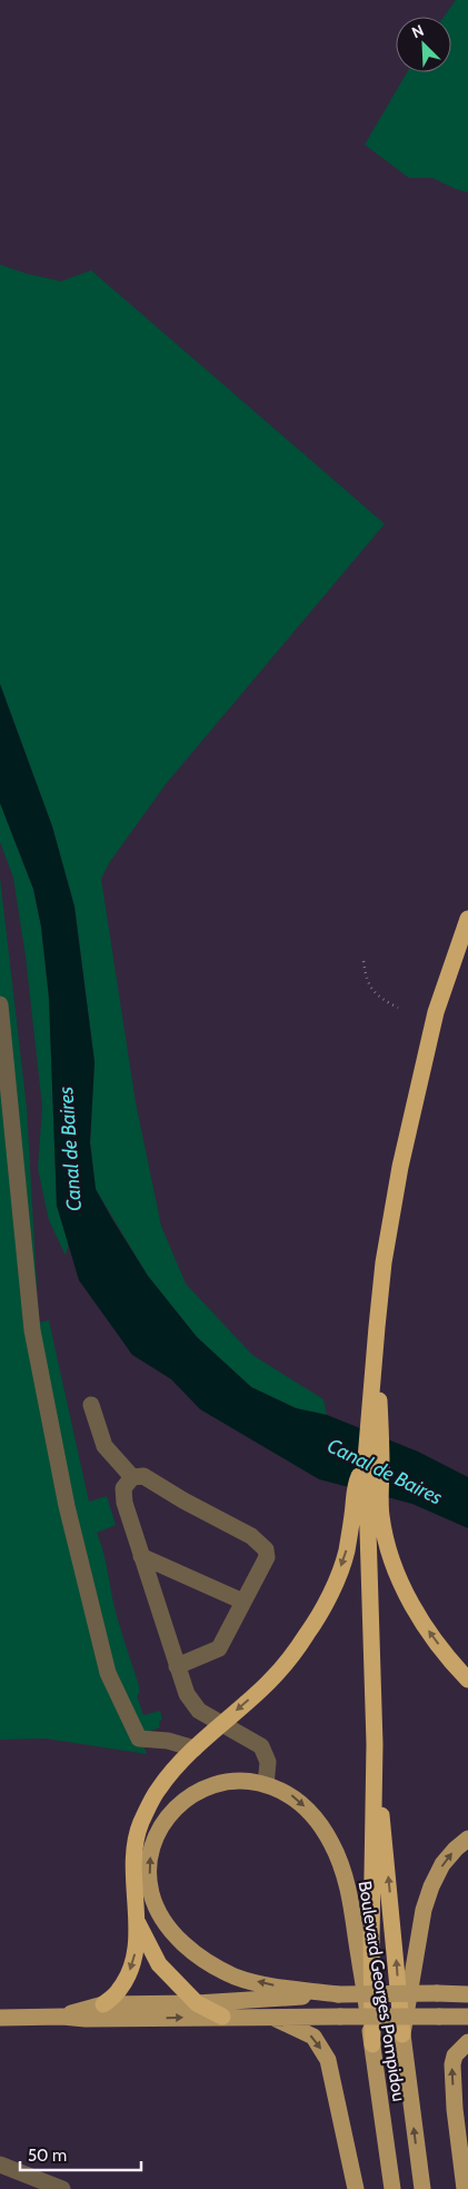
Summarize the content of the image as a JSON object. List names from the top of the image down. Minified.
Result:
{"streets":{"main road":["Boulevard Georges Pompidou"]},"water":["Canal de Baires"],"scale_bar":"50 m","north":"top left"}
